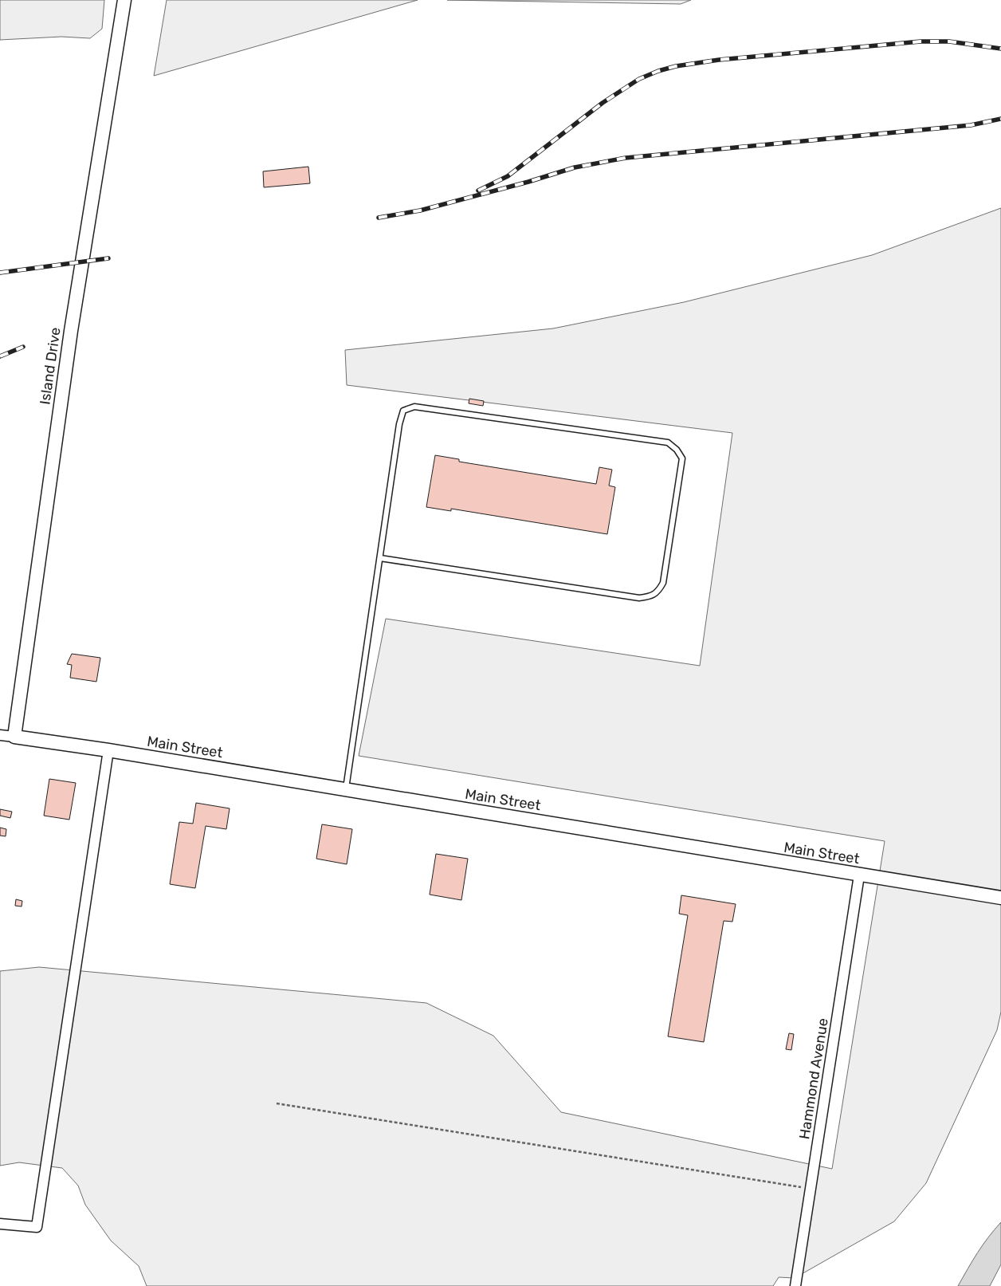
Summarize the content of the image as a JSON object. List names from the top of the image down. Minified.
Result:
{"streets":{"street":["Island Drive","Main Street","Hammond Avenue"]},"crossings":[["Island Drive","Main Street"],["Main Street","Hammond Avenue"]]}
